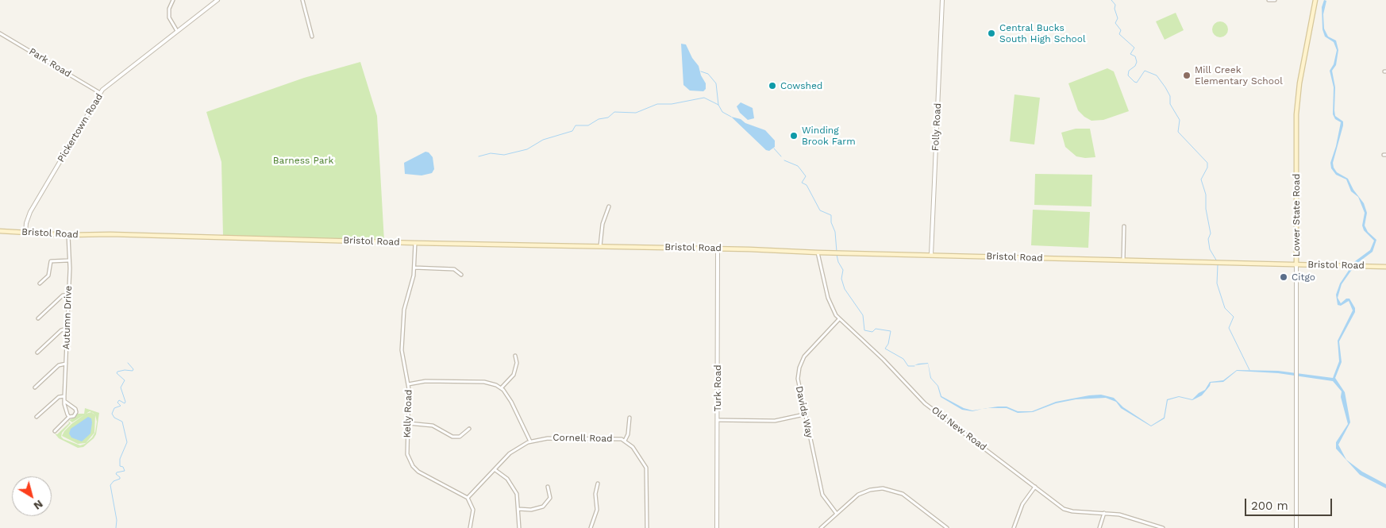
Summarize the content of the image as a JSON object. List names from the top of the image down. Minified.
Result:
{"streets":{"main road":["Lower State Road","Bristol Road"],"street":["Park Road","Folly Road","Pickertown Road","Autumn Drive","Turk Road","Davids Way","Kelly Road","Old New Road","Cornell Road"]},"crossings":[["Park Road","Pickertown Road"],["Folly Road","Bristol Road"],["Pickertown Road","Bristol Road"],["Lower State Road","Bristol Road"],["Bristol Road","Autumn Drive"],["Bristol Road","Turk Road"],["Bristol Road","Kelly Road"],["Bristol Road","Old New Road"],["Davids Way","Old New Road"],["Kelly Road","Cornell Road"]],"parks":["Barness Park"],"places":["Central Bucks South High School","Mill Creek Elementary School","Cowshed","Winding Brook Farm","Citgo"],"scale_bar":"200 m","north":"bottom right"}
